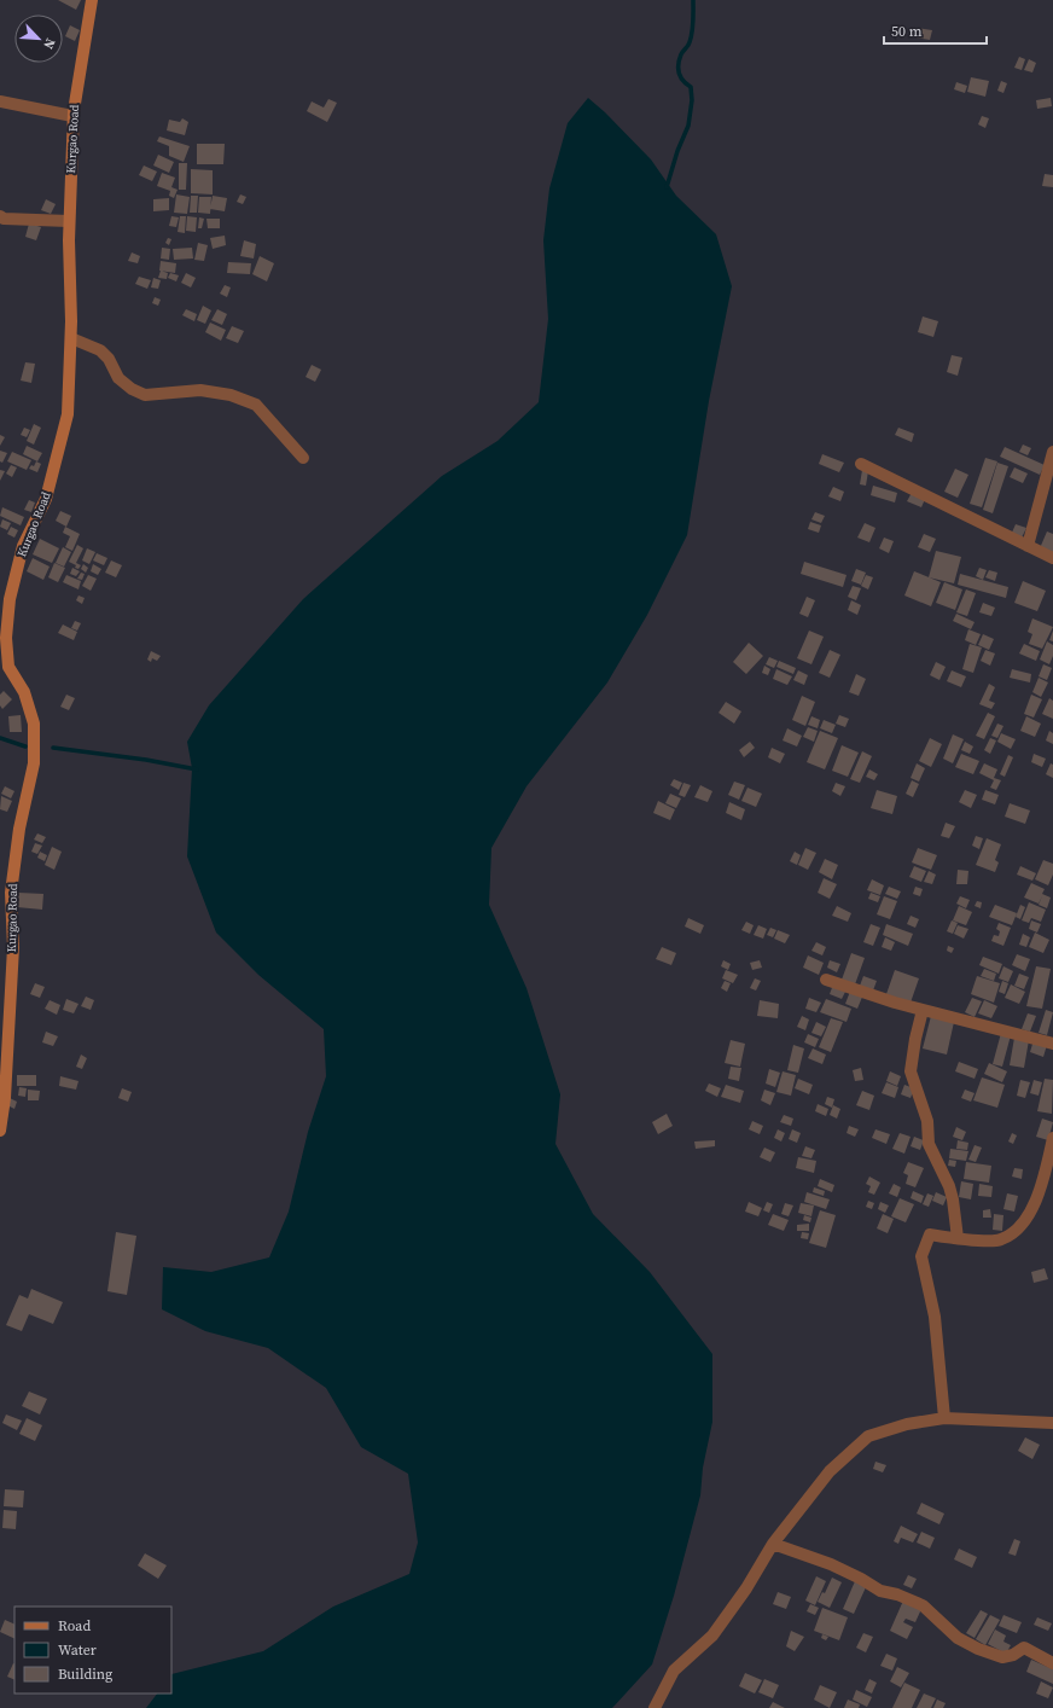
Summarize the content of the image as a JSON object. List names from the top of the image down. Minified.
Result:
{"streets":{"street":["Kurgao Road"]},"legend":["Road","Water","Building"],"scale_bar":"50 m","north":"bottom right"}
